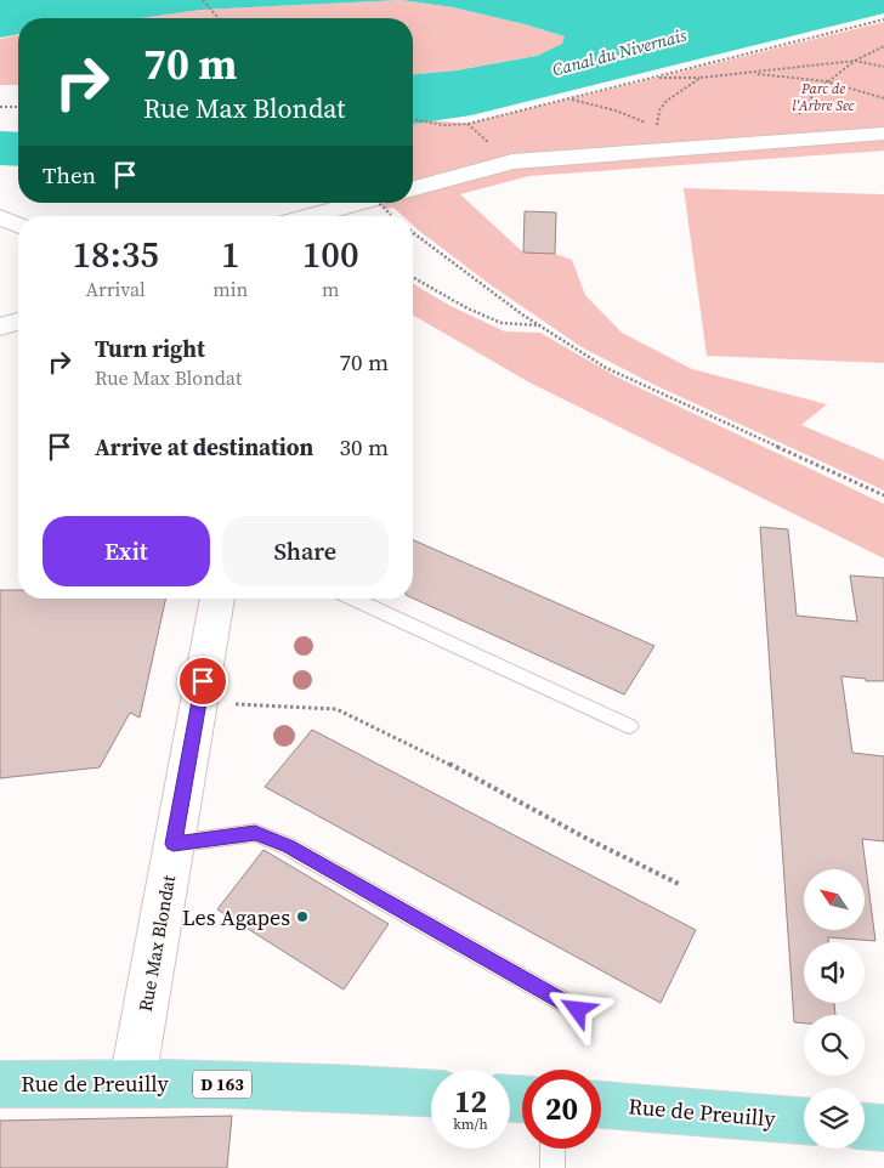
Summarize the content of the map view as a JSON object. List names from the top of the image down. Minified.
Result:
{"streets":{"main road":["Rue de Preuilly","D 163"],"street":["Rue Max Blondat"]},"crossings":[["Rue Max Blondat","Rue de Preuilly"]],"water":["Canal du Nivernais"],"parks":["Parc de l'Arbre Sec"],"places":["Les Agapes"],"north":"top left","page":{"turn":["70 m","Rue Max Blondat"],"then":"Then","eta":["18:35","Arrival","1","min","100","m"],"list":[{"name":"Turn right","note":"Rue Max Blondat","value":"70 m"},{"name":"Arrive at destination","value":"30 m"}],"buttons":["Exit","Share"],"speed":"12 km/h","limit":"20"}}
